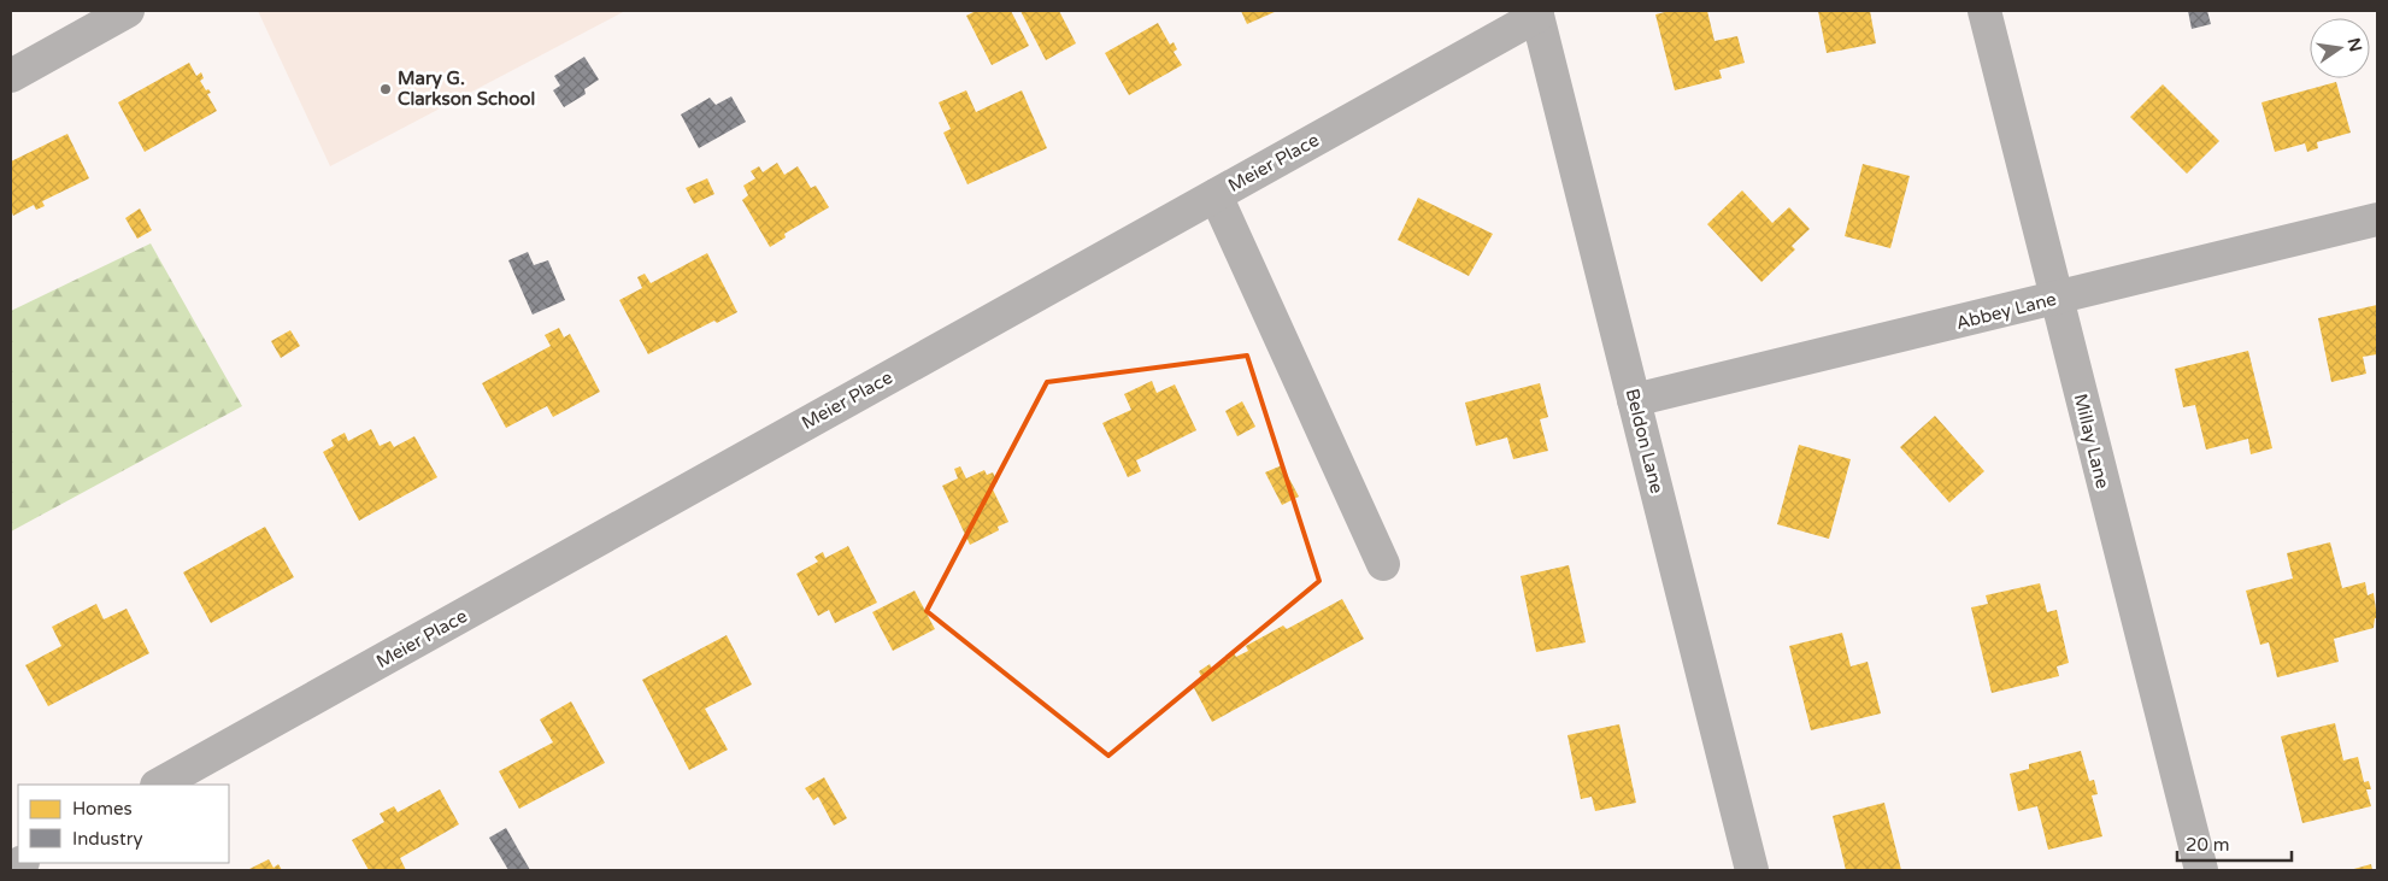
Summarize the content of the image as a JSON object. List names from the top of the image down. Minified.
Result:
{"streets":{"street":["Meier Place","Abbey Lane","Beldon Lane","Millay Lane"]},"crossings":[["Meier Place","Beldon Lane"],["Abbey Lane","Beldon Lane"],["Abbey Lane","Millay Lane"]],"places":["Mary G. Clarkson School"],"legend":["Homes","Industry"],"scale_bar":"20 m","north":"right"}
